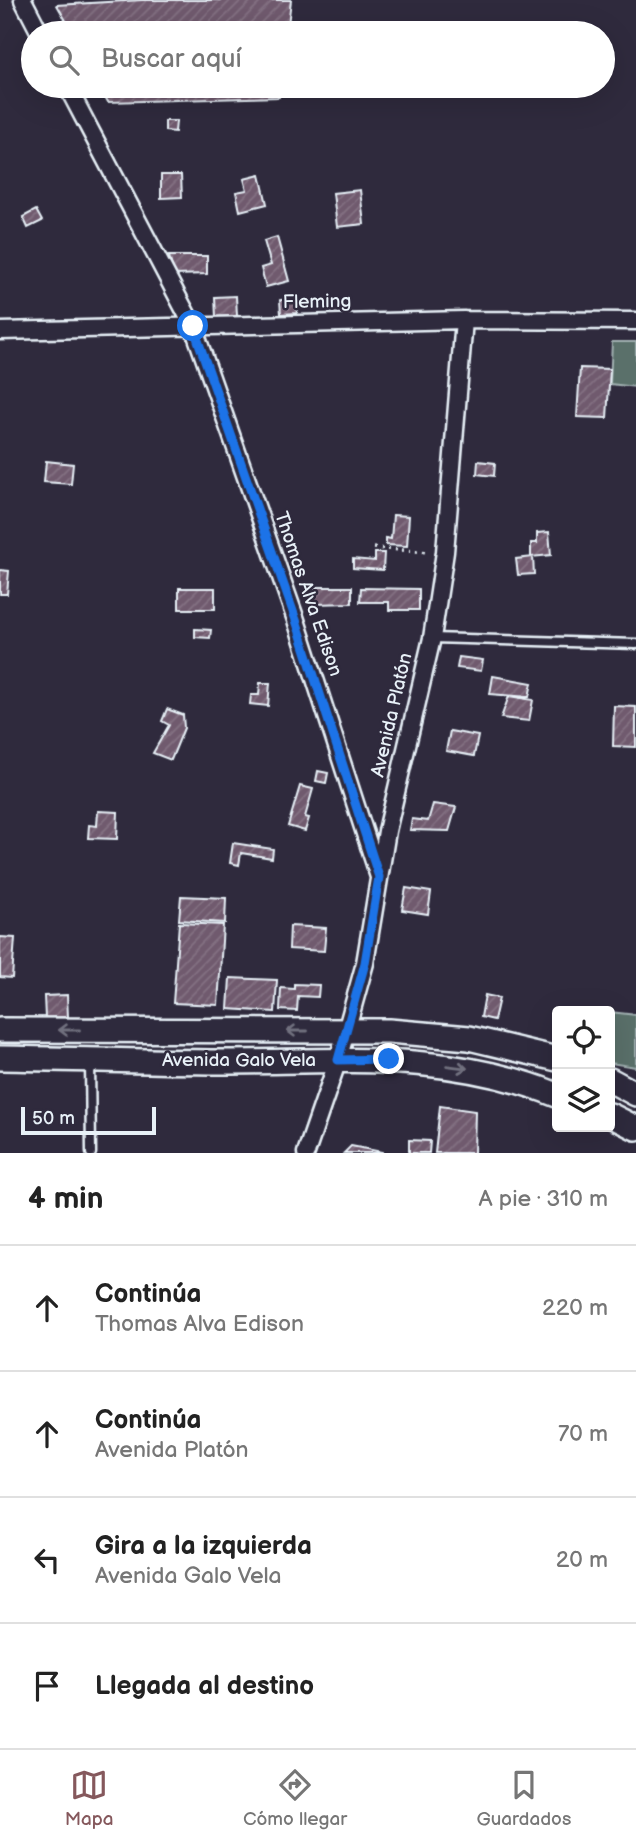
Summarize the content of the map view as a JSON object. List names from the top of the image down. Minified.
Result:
{"streets":{"main road":["Avenida Galo Vela"],"street":["Fleming","Thomas Alva Edison","Avenida Platón"]},"crossings":[["Fleming","Thomas Alva Edison"],["Fleming","Avenida Platón"],["Thomas Alva Edison","Avenida Platón"],["Avenida Platón","Avenida Galo Vela"]],"scale_bar":"50 m","page":{"search":"Buscar aquí","scale":"50 m","heading":["4 min","A pie · 310 m"],"list":[["Continúa","Thomas Alva Edison","220 m"],["Continúa","Avenida Platón","70 m"],["Gira a la izquierda","Avenida Galo Vela","20 m"],"Llegada al destino"],"nav":["Mapa","Cómo llegar","Guardados"]}}
